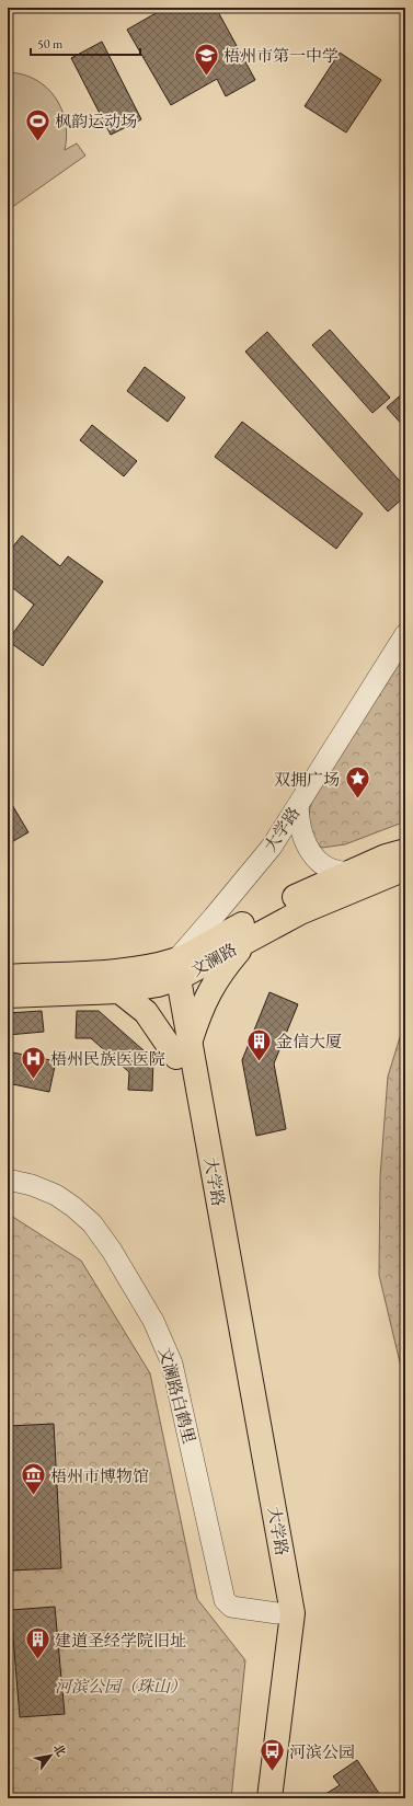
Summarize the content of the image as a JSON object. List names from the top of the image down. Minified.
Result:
{"streets":{"main road":["大学路","文澜路"],"street":["文澜路白鹤里"]},"crossings":[["大学路","文澜路"],["大学路","文澜路白鹤里"]],"parks":["河滨公园（珠山）"],"places":{"school or university":["梧州市第一中学"],"sports":["枫韵运动场"],"place":["双拥广场"],"building":["金信大厦","建道圣经学院旧址"],"hospital":["梧州民族医医院"],"museum":["梧州市博物馆"],"bus stop":["河滨公园"]},"scale_bar":"50 m","north":"top right"}
